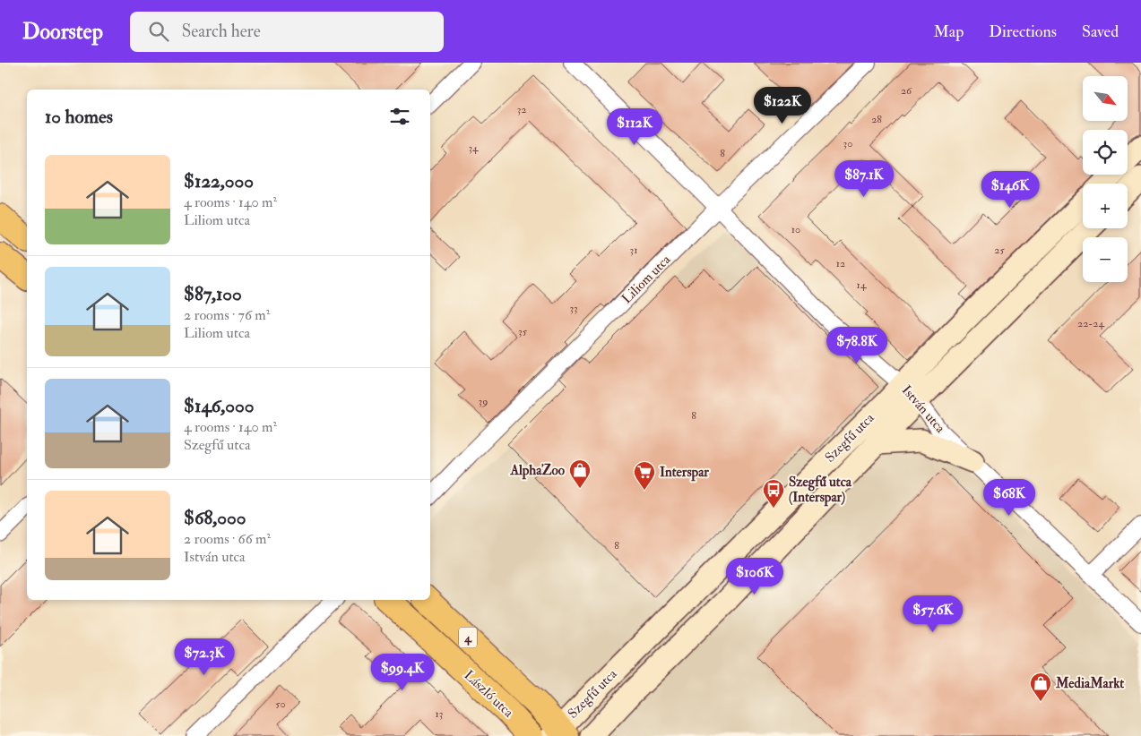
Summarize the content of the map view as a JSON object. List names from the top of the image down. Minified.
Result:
{"streets":{"main road":["4","László utca"],"street":["Liliom utca","István utca","Szegfű utca"]},"crossings":[["Liliom utca","István utca"],["István utca","Szegfű utca"],["Szegfű utca","László utca"]],"places":{"shop":["AlphaZoo","MediaMarkt"],"supermarket":["Interspar"],"bus stop":["Szegfű utca (Interspar)"]},"house_numbers":["26","32","28","30","34","8","10","31","25","12","14","33","22-24","35","39","8","8","50","13"],"north":"bottom right","page":{"header":"Doorstep","search":"Search here","nav":["Map","Directions","Saved"],"map_buttons":["+","−"],"price":["$122K","$112K","$87.1K","$146K","$78.8K","$68K","$106K","$57.6K","$72.3K","$99.4K"],"heading":"10 homes","list":[{"name":"$122,000","note":"4 rooms · 140 m² · Liliom utca"},{"name":"$87,100","note":"2 rooms · 76 m² · Liliom utca"},{"name":"$146,000","note":"4 rooms · 140 m² · Szegfű utca"},{"name":"$68,000","note":"2 rooms · 66 m² · István utca"}]}}
